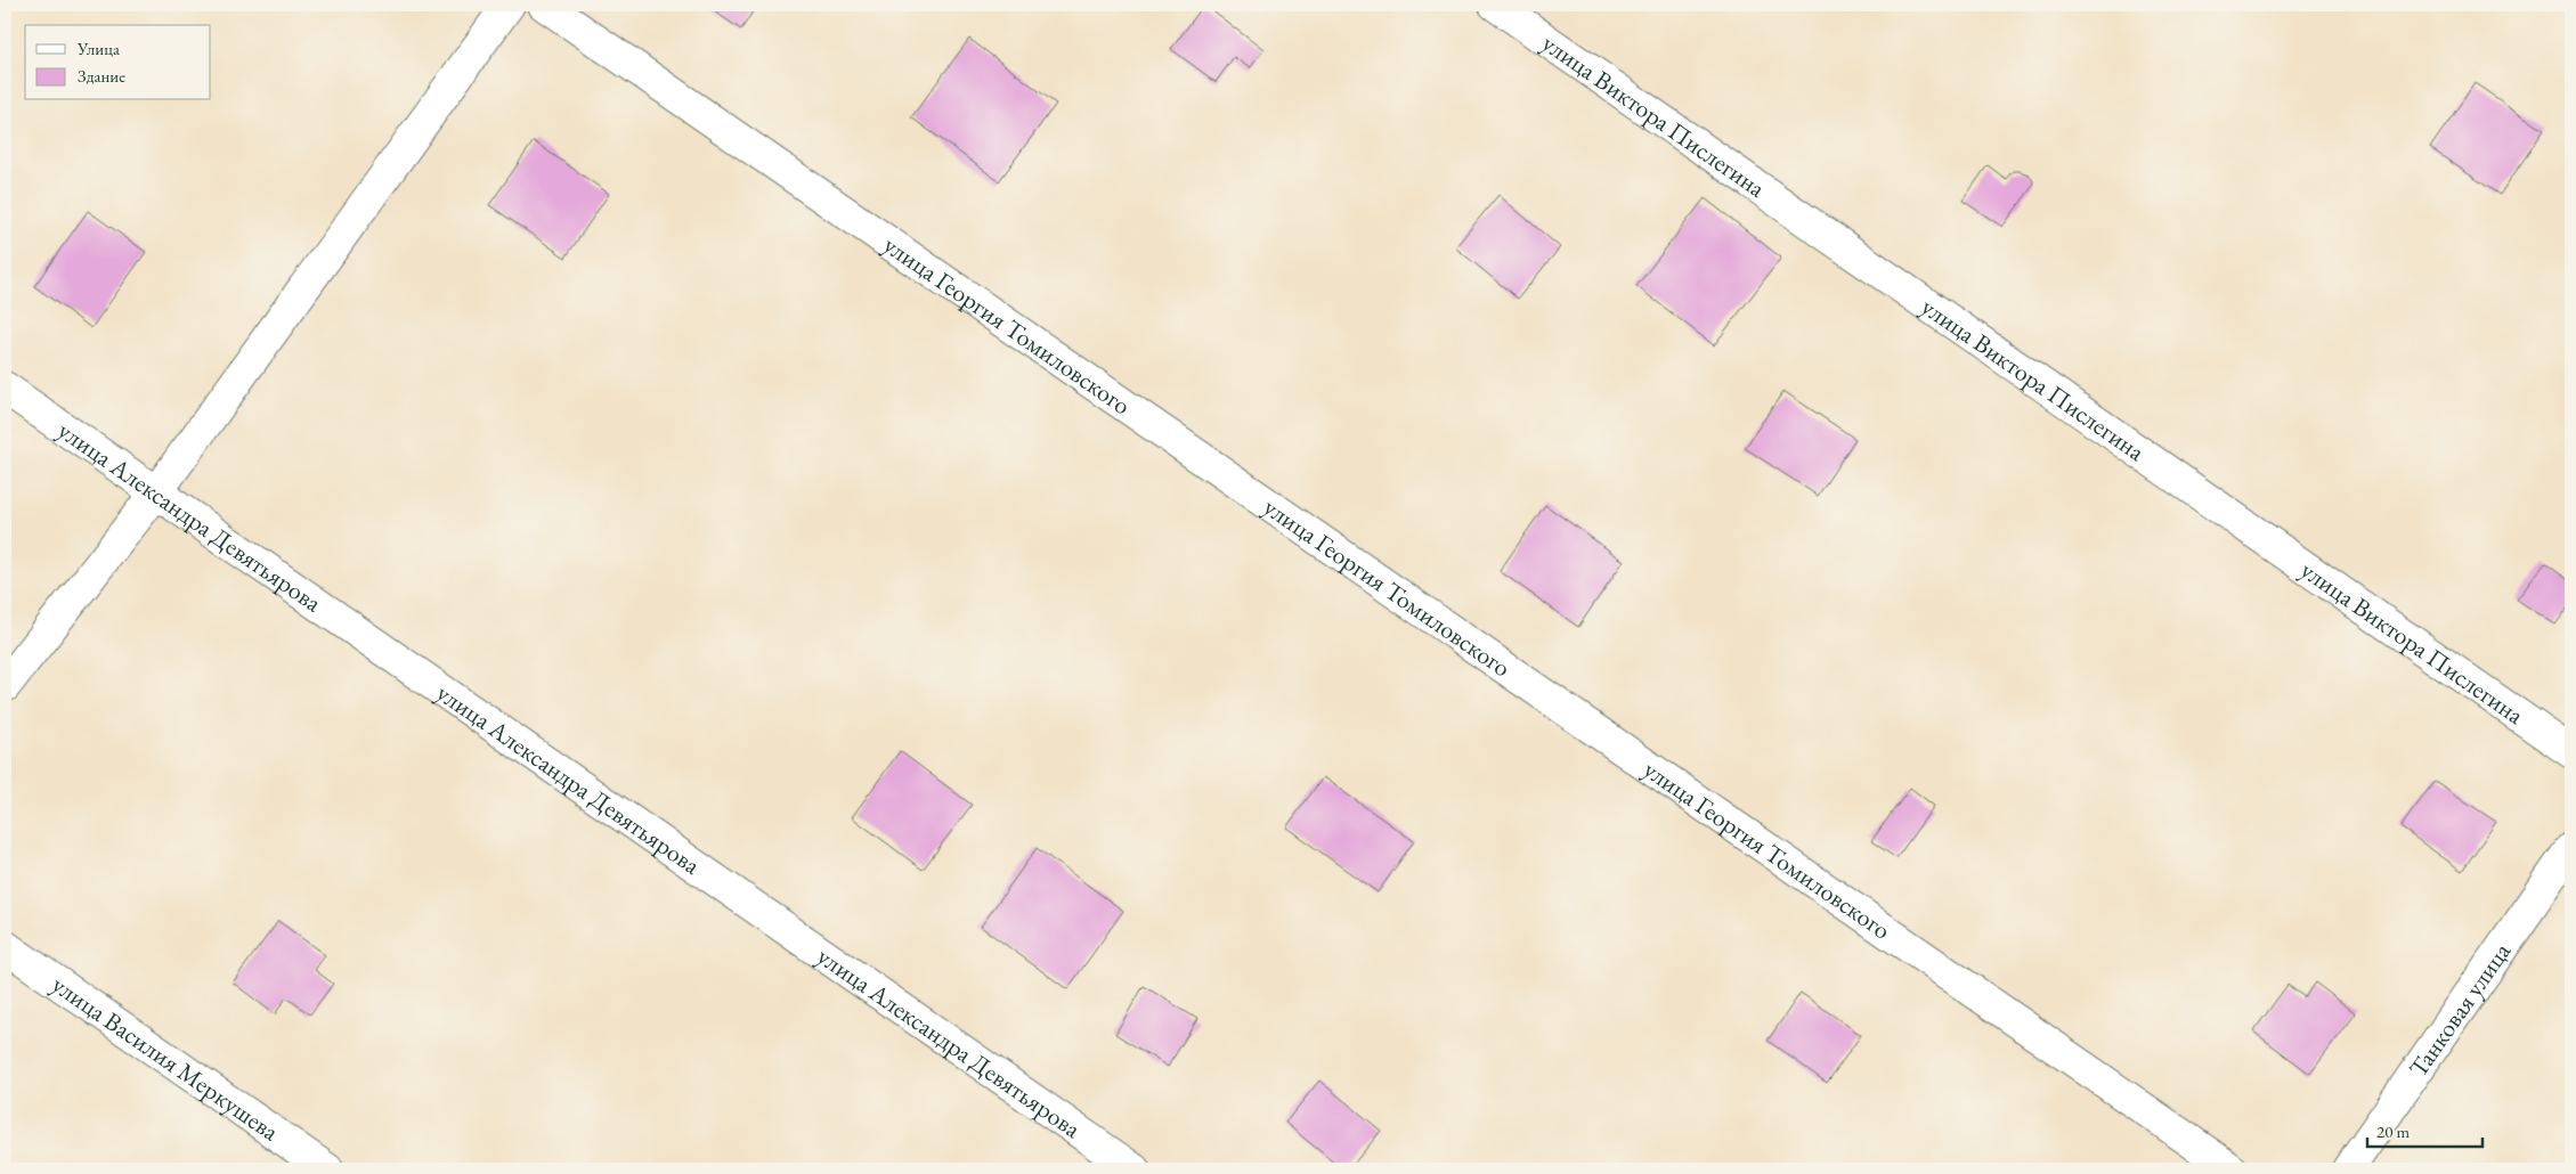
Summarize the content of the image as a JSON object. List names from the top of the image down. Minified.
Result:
{"streets":{"street":["улица Виктора Пислегина","улица Георгия Томиловского","улица Александра Девятьярова","Танковая улица","улица Василия Меркушева"]},"legend":["Улица","Здание"],"scale_bar":"20 m"}
